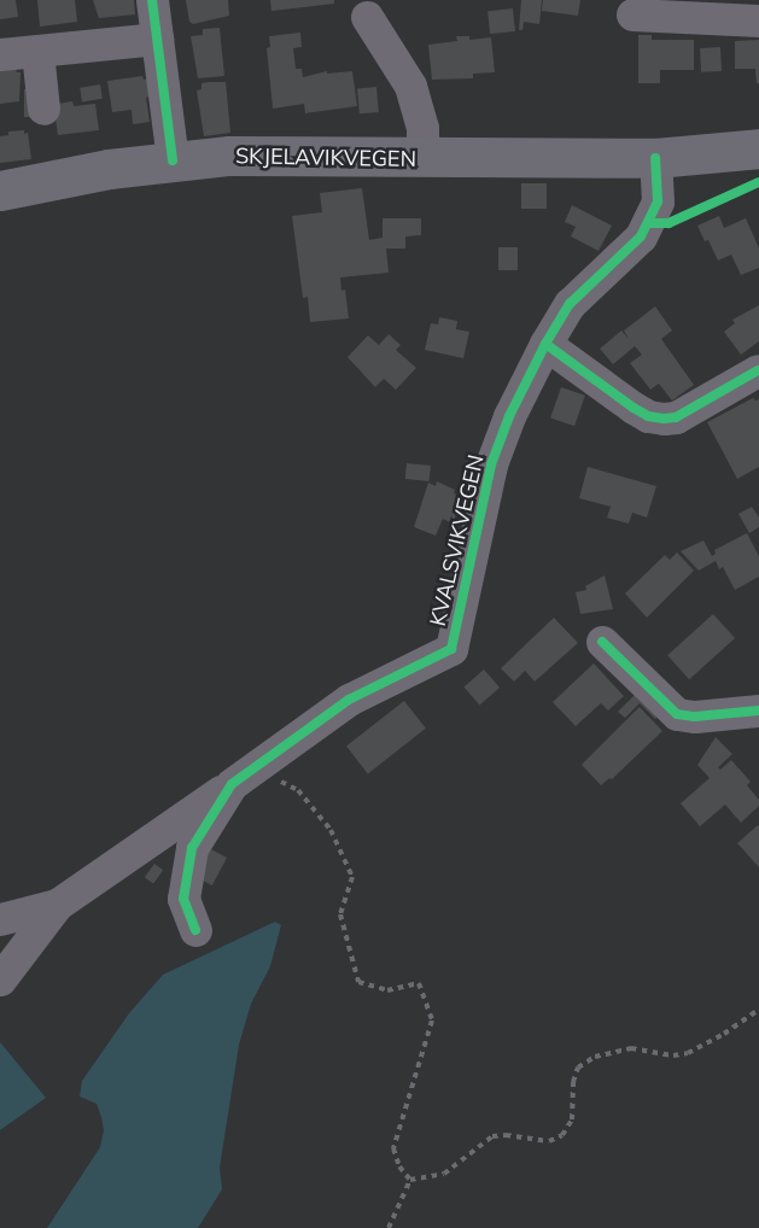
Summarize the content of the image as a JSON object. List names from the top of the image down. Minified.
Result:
{"streets":{"main road":["SKJELAVIKVEGEN"],"street":["KVALSVIKVEGEN"]},"crossings":[["SKJELAVIKVEGEN","KVALSVIKVEGEN"]]}
